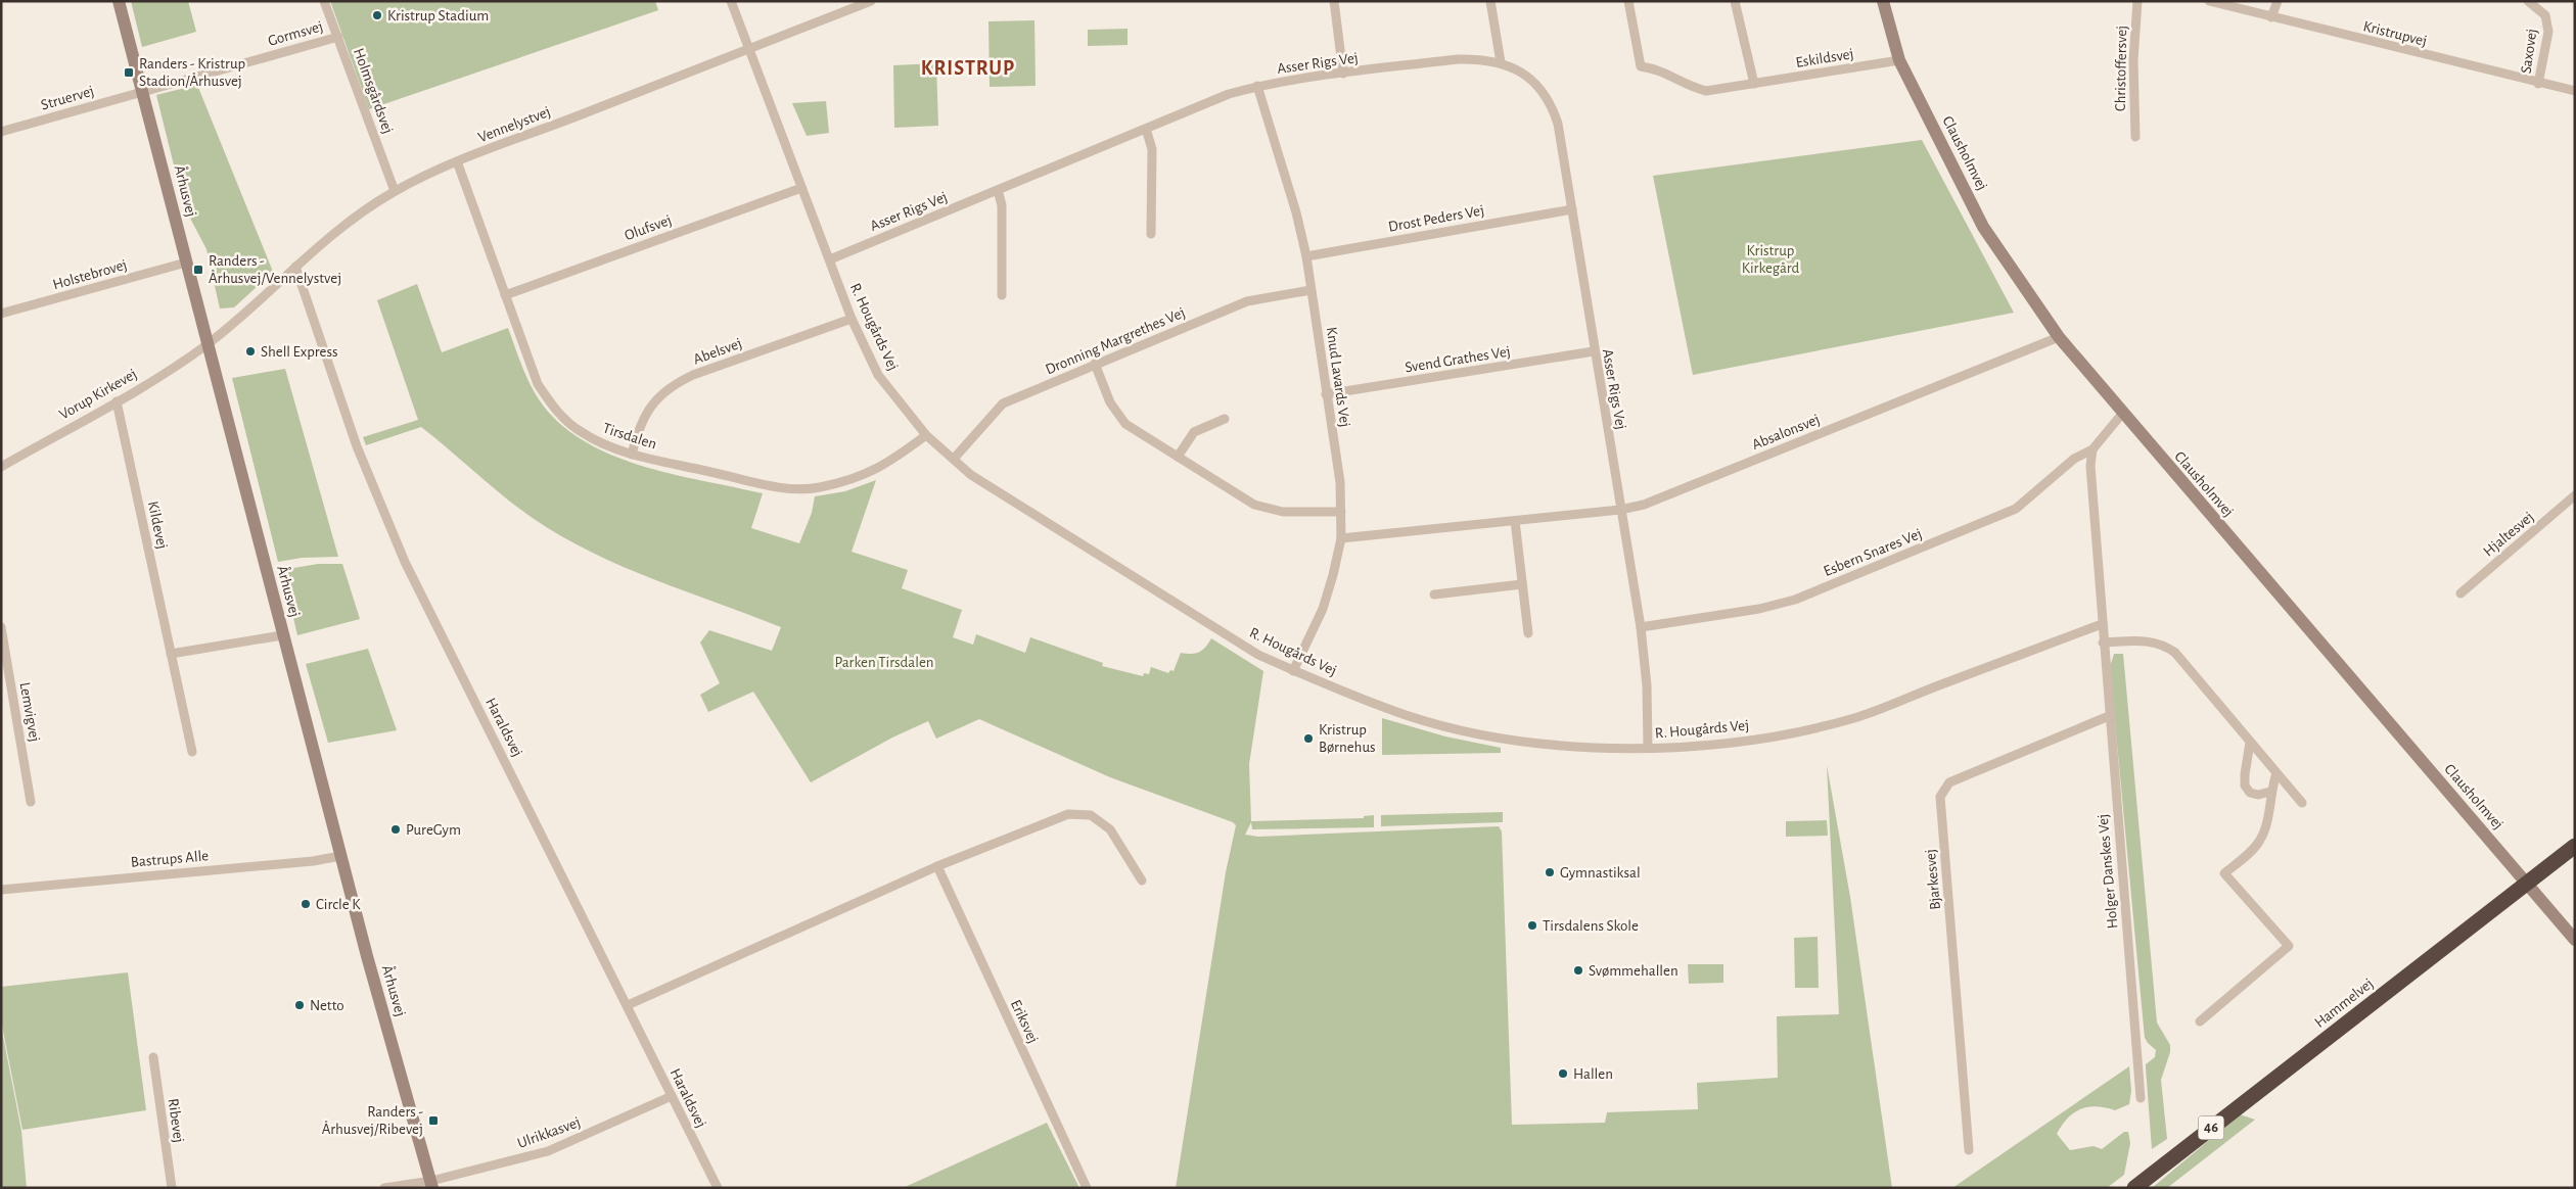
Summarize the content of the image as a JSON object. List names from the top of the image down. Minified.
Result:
{"streets":{"highway":["Hammelvej","46"],"main road":["Clausholmvej","Århusvej"],"street":["Gormsvej","Kristrupvej","Saxovej","Eskildsvej","Asser Rigs Vej","Christoffersvej","Holmsgårdsvej","Struervej","Vennelystvej","Drost Peders Vej","Olufsvej","Holstebrovej","R. Hougårds Vej","Dronning Margrethes Vej","Abelsvej","Svend Grathes Vej","Knud Lavards Vej","Vorup Kirkevej","Absalonsvej","Tirsdalen","Kildevej","Hjaltesvej","Esbern Snares Vej","Lemvigvej","Haraldsvej","Bastrups Alle","Holger Danskes Vej","Bjarkesvej","Eriksvej","Ribevej","Ulrikkasvej"]},"crossings":[["Gormsvej","Holmsgårdsvej"],["Gormsvej","Struervej"],["Gormsvej","Århusvej"],["Kristrupvej","Saxovej"],["Eskildsvej","Clausholmvej"],["Asser Rigs Vej","Drost Peders Vej"],["Asser Rigs Vej","R. Hougårds Vej"],["Asser Rigs Vej","Svend Grathes Vej"],["Asser Rigs Vej","Knud Lavards Vej"],["Asser Rigs Vej","Absalonsvej"],["Asser Rigs Vej","Esbern Snares Vej"],["Holmsgårdsvej","Vennelystvej"],["Struervej","Århusvej"],["Vennelystvej","Århusvej"],["Vennelystvej","R. Hougårds Vej"],["Vennelystvej","Vorup Kirkevej"],["Vennelystvej","Tirsdalen"],["Vennelystvej","Haraldsvej"],["Clausholmvej","Absalonsvej"],["Clausholmvej","Hammelvej"],["Århusvej","Holstebrovej"],["Århusvej","Vorup Kirkevej"],["Århusvej","Bastrups Alle"],["Århusvej","Ulrikkasvej"],["Drost Peders Vej","Knud Lavards Vej"],["Olufsvej","R. Hougårds Vej"],["Olufsvej","Tirsdalen"],["R. Hougårds Vej","Dronning Margrethes Vej"],["R. Hougårds Vej","Abelsvej"],["R. Hougårds Vej","Knud Lavards Vej"],["R. Hougårds Vej","Tirsdalen"],["R. Hougårds Vej","Holger Danskes Vej"],["Dronning Margrethes Vej","Knud Lavards Vej"],["Abelsvej","Tirsdalen"],["Svend Grathes Vej","Knud Lavards Vej"],["Knud Lavards Vej","Absalonsvej"],["Vorup Kirkevej","Kildevej"],["Esbern Snares Vej","Holger Danskes Vej"],["Haraldsvej","Ulrikkasvej"],["Holger Danskes Vej","Bjarkesvej"]],"districts":["KRISTRUP"],"parks":["Kristrup Kirkegård","Parken Tirsdalen"],"places":{"other":["Kristrup Stadium","Shell Express","Kristrup Børnehus","PureGym","Gymnastiksal","Circle K","Tirsdalens Skole","Svømmehallen","Netto","Hallen"],"transit":["Randers - Kristrup Stadion/Århusvej","Randers - Århusvej/Vennelystvej","Randers - Århusvej/Ribevej"]}}
